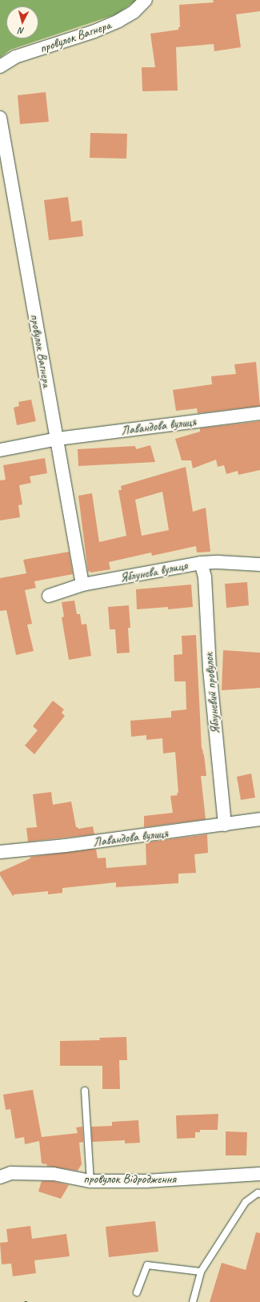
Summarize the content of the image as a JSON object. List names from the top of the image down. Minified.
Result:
{"streets":{"street":["провулок Вагнера","Лавандова вулиця","Яблунева вулиця","Яблуневий провулок","провулок Відродження"]},"crossings":[["провулок Вагнера","Лавандова вулиця"],["провулок Вагнера","Яблунева вулиця"],["Лавандова вулиця","Яблуневий провулок"],["Яблунева вулиця","Яблуневий провулок"]],"north":"bottom"}
